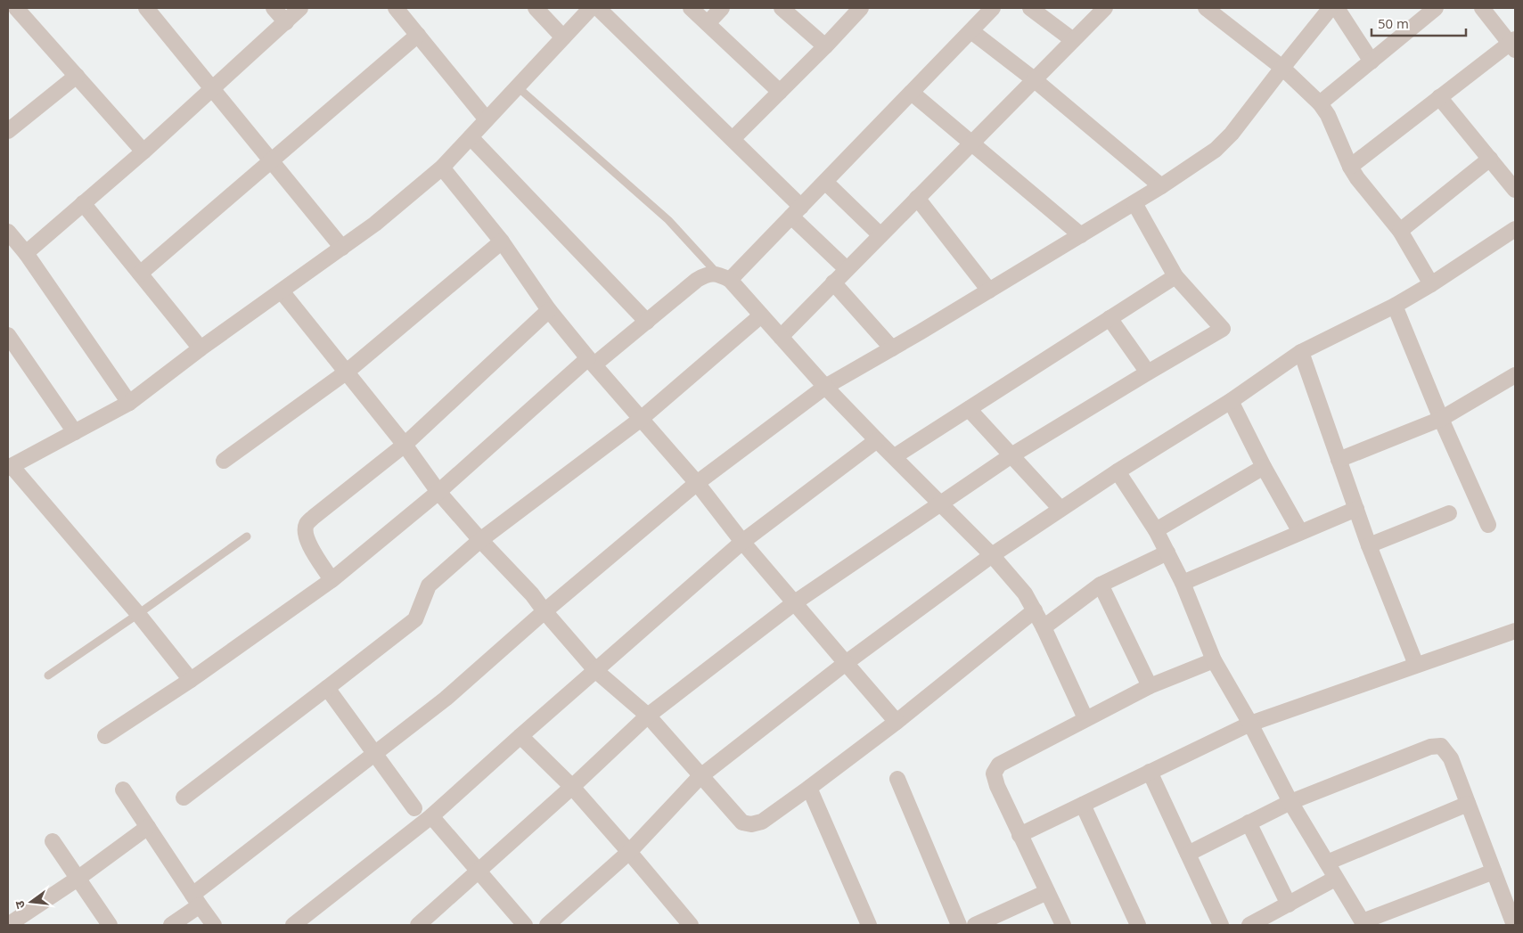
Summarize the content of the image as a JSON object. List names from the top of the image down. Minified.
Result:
{"scale_bar":"50 m","north":"left"}
